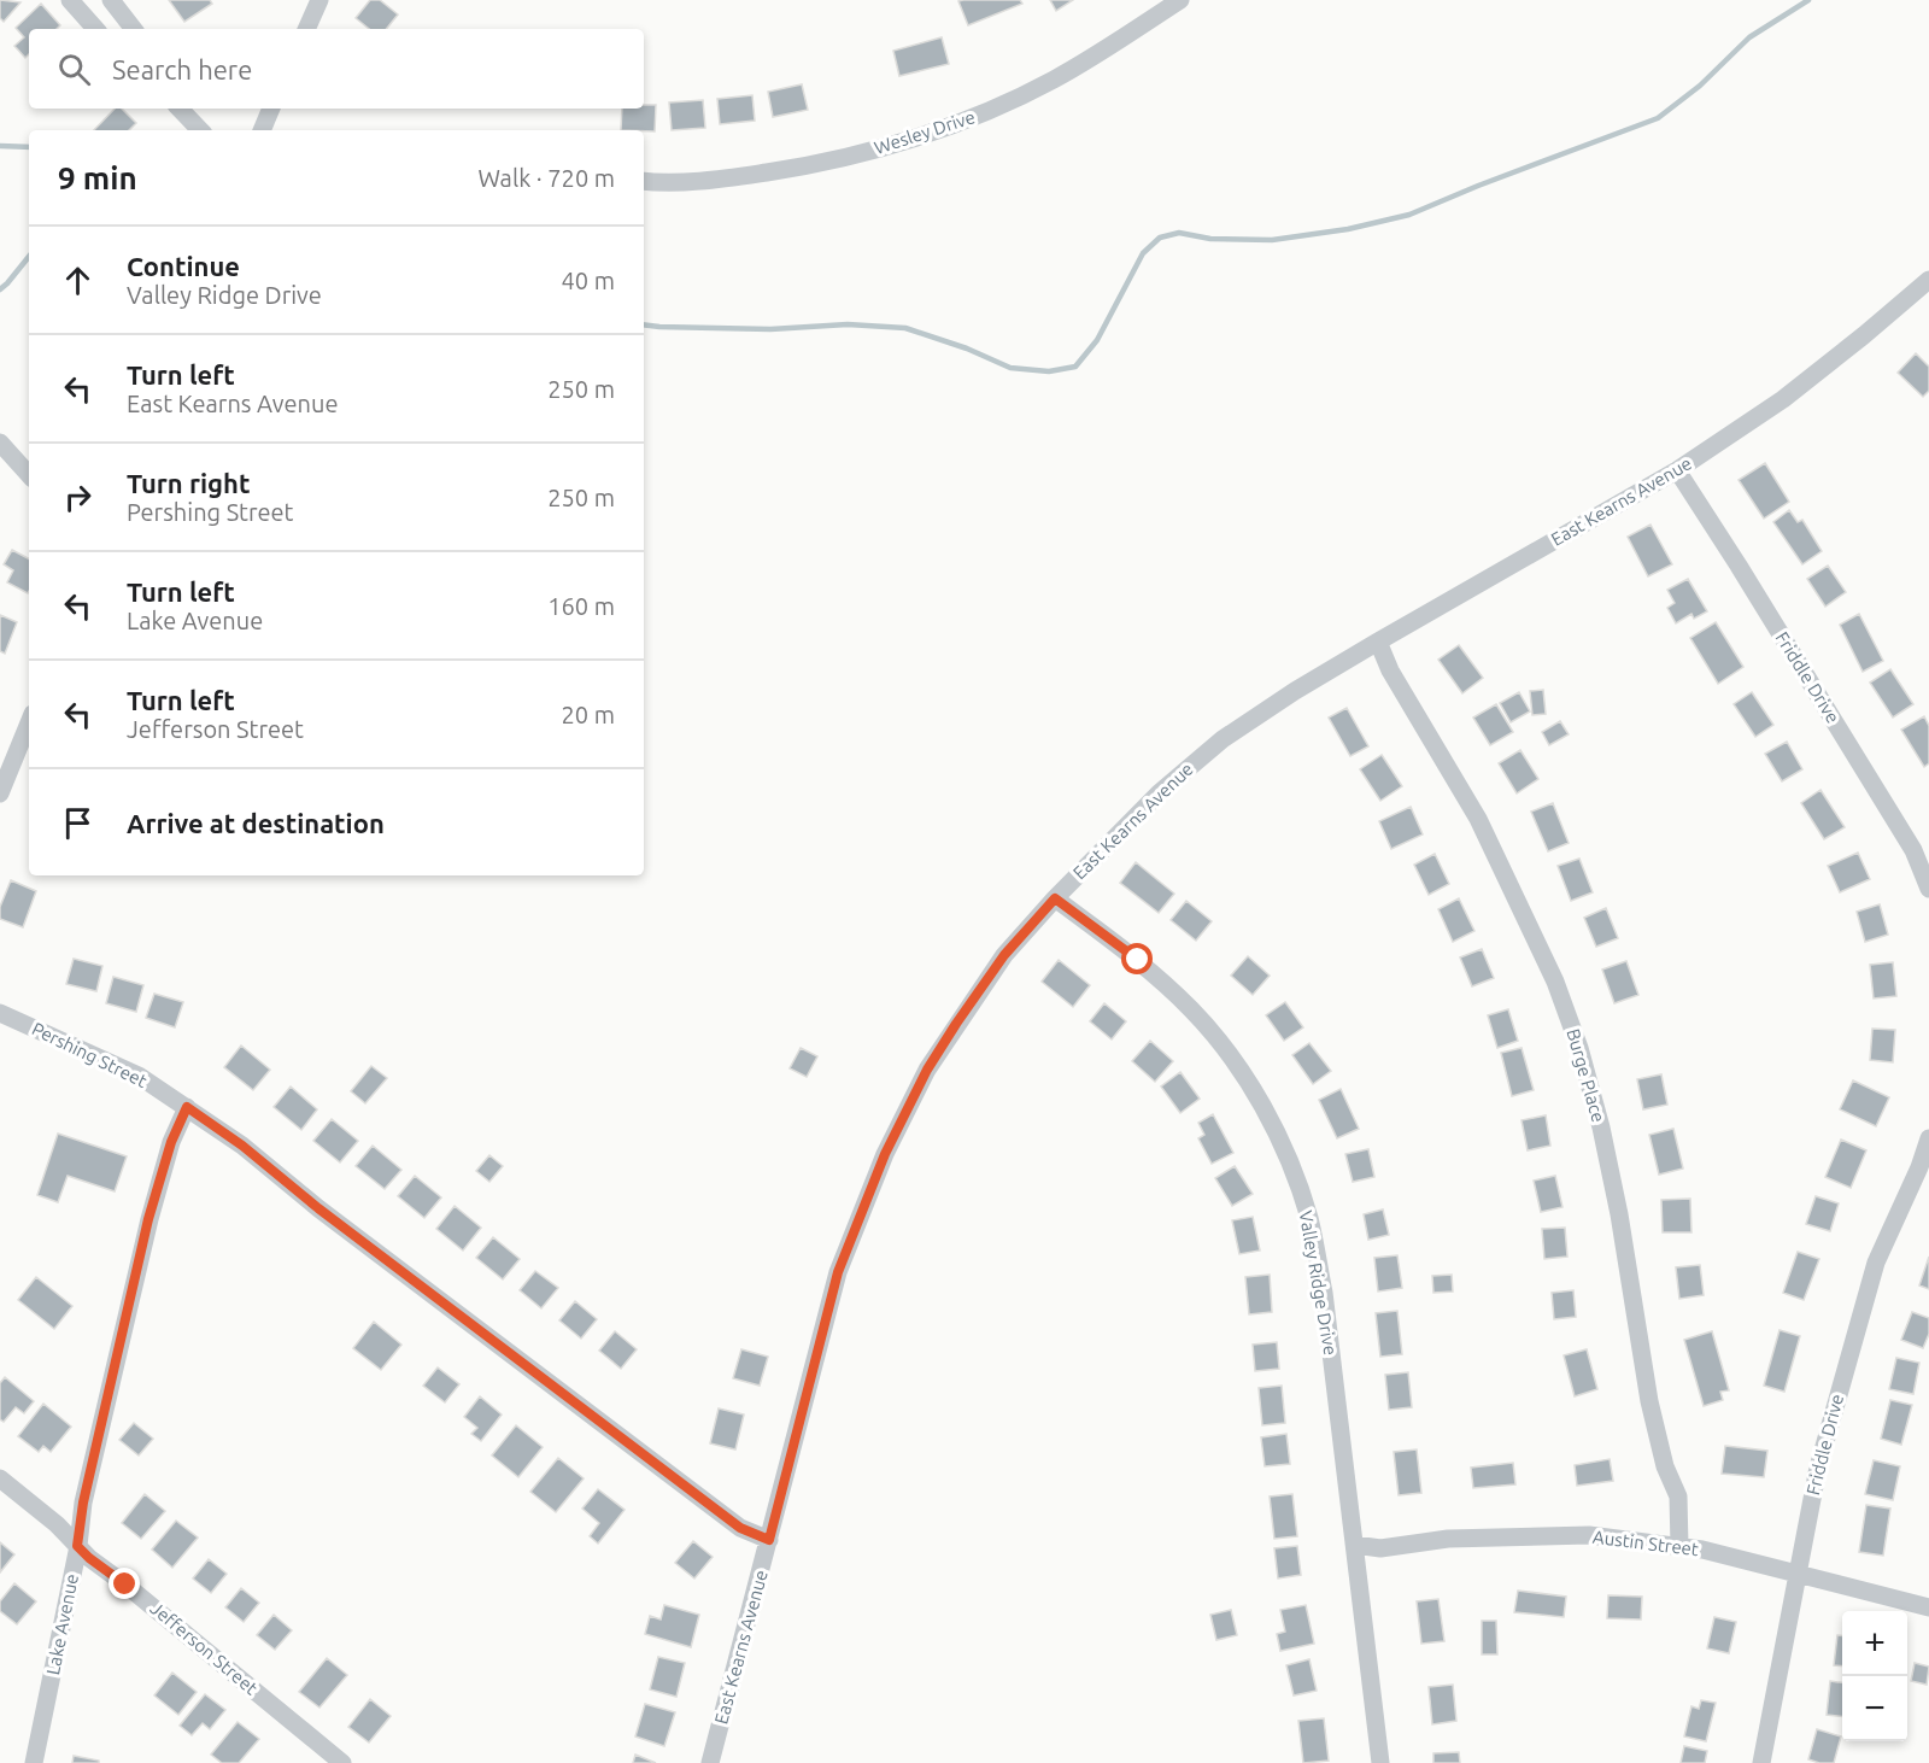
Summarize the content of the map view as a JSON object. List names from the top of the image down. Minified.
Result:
{"streets":{"street":["Wesley Drive","East Kearns Avenue","Friddle Drive","Pershing Street","Burge Place","Valley Ridge Drive","Austin Street","Lake Avenue","Jefferson Street"]},"crossings":[["East Kearns Avenue","Friddle Drive"],["East Kearns Avenue","Pershing Street"],["East Kearns Avenue","Burge Place"],["East Kearns Avenue","Valley Ridge Drive"],["Friddle Drive","Austin Street"],["Pershing Street","Lake Avenue"],["Burge Place","Austin Street"],["Valley Ridge Drive","Austin Street"],["Lake Avenue","Jefferson Street"]],"page":{"search":"Search here","heading":["9 min","Walk · 720 m"],"list":[["Continue","Valley Ridge Drive","40 m"],["Turn left","East Kearns Avenue","250 m"],["Turn right","Pershing Street","250 m"],["Turn left","Lake Avenue","160 m"],["Turn left","Jefferson Street","20 m"],"Arrive at destination"],"map_buttons":["+","−"]}}
